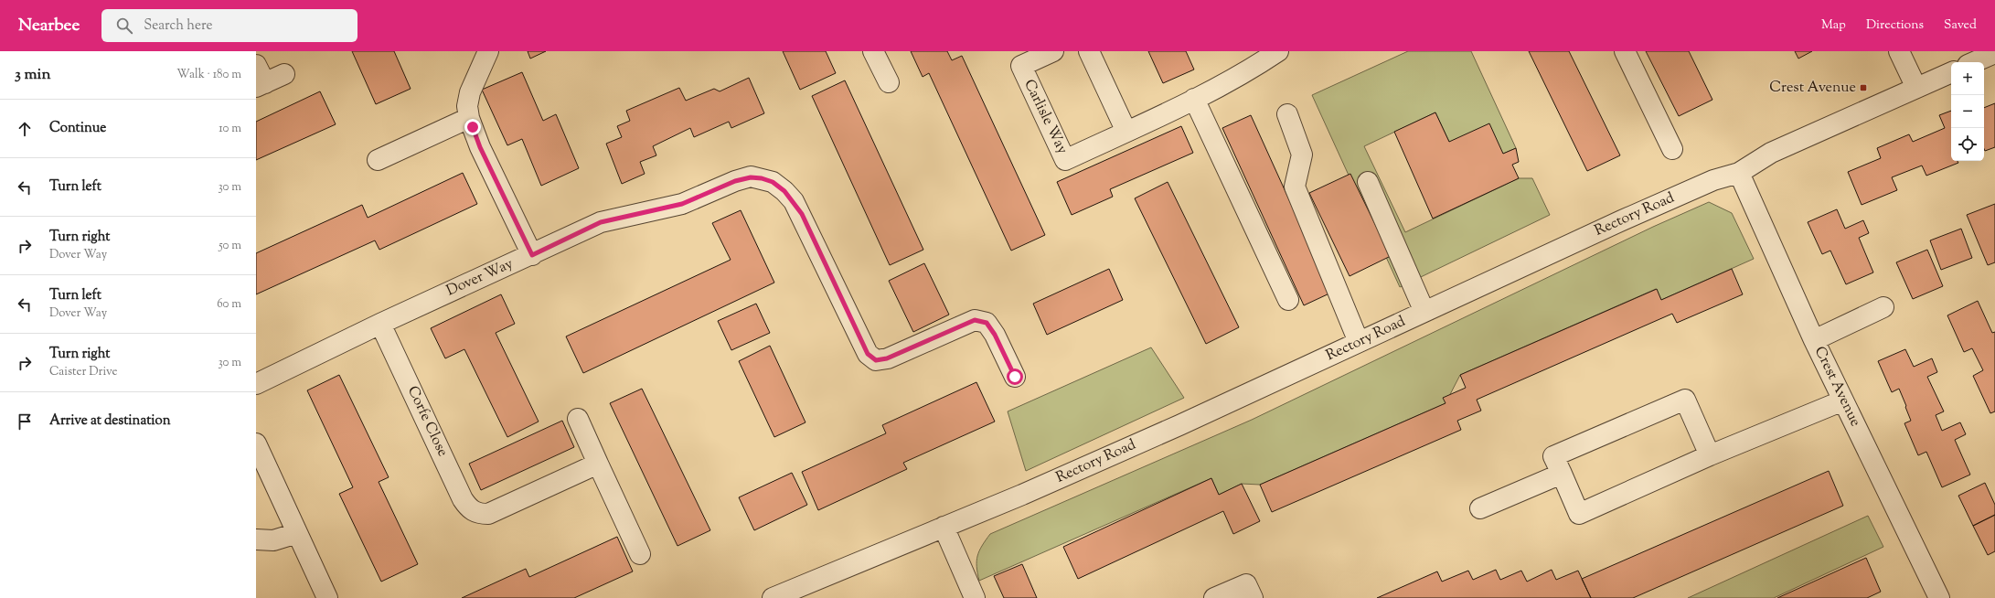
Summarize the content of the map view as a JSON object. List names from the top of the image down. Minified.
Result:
{"streets":{"street":["Carlisle Way","Rectory Road","Dover Way","Crest Avenue","Corfe Close"]},"crossings":[["Rectory Road","Crest Avenue"],["Dover Way","Corfe Close"]],"places":{"transit":["Crest Avenue"]},"page":{"header":"Nearbee","search":"Search here","nav":["Map","Directions","Saved"],"heading":["3 min","Walk · 180 m"],"map_buttons":["+","−"],"list":[["Continue","10 m"],["Turn left","30 m"],["Turn right","Dover Way","50 m"],["Turn left","Dover Way","60 m"],["Turn right","Caister Drive","30 m"],"Arrive at destination"]}}
